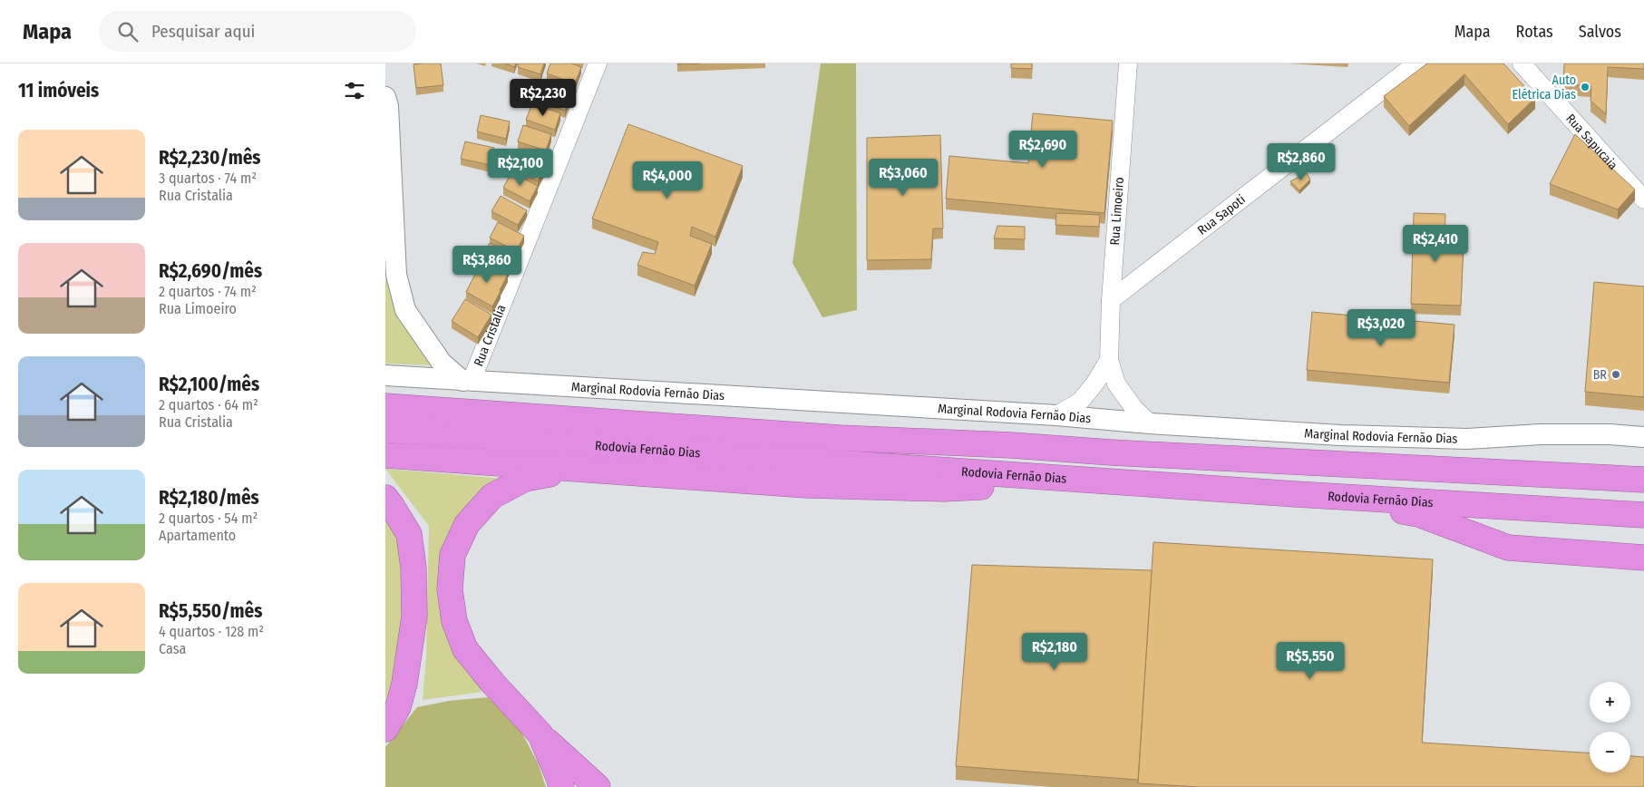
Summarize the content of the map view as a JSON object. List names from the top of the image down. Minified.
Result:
{"streets":{"highway":["Rodovia Fernão Dias"],"main road":["Marginal Rodovia Fernão Dias"],"street":["Rua Sapucaia","Rua Limoeiro","Rua Sapoti","Rua Cristalia"]},"crossings":[["Rua Limoeiro","Rua Sapoti"],["Rua Limoeiro","Marginal Rodovia Fernão Dias"],["Rua Cristalia","Marginal Rodovia Fernão Dias"]],"places":["Auto Elétrica Dias","BR"],"page":{"header":"Mapa","search":"Pesquisar aqui","nav":["Mapa","Rotas","Salvos"],"heading":"11 imóveis","price":["R$2,230","R$2,690","R$2,860","R$2,100","R$3,060","R$4,000","R$2,410","R$3,860","R$3,020","R$2,180","R$5,550"],"list":[{"name":"R$2,230/mês","note":"3 quartos · 74 m² · Rua Cristalia"},{"name":"R$2,690/mês","note":"2 quartos · 74 m² · Rua Limoeiro"},{"name":"R$2,100/mês","note":"2 quartos · 64 m² · Rua Cristalia"},{"name":"R$2,180/mês","note":"2 quartos · 54 m² · Apartamento"},{"name":"R$5,550/mês","note":"4 quartos · 128 m² · Casa"}],"map_buttons":["+","−"]}}
